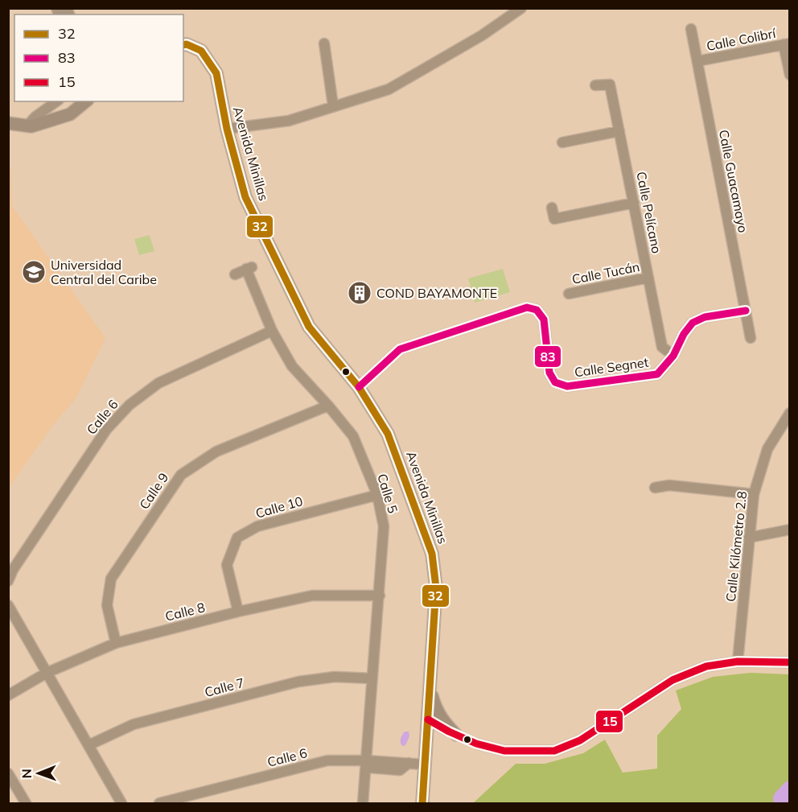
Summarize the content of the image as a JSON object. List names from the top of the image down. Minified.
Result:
{"streets":{"main road":["Avenida Minillas"],"street":["Calle Colibrí","Calle Guacamayo","Calle Pelícano","Calle Tucán","Calle Segnet","Calle 6","Calle 9","Calle 5","Calle 10","Calle Kilómetro 2.8","Calle 8","Calle 7"]},"crossings":[["Calle Colibrí","Calle Guacamayo"],["Avenida Minillas","Calle Segnet"],["Avenida Minillas","Calle 6"],["Calle Guacamayo","Calle Segnet"],["Calle Pelícano","Calle Tucán"],["Calle Pelícano","Calle Segnet"],["Calle 6","Calle 5"],["Calle 9","Calle 5"],["Calle 9","Calle 8"],["Calle 5","Calle 10"],["Calle 5","Calle 8"],["Calle 5","Calle 7"],["Calle 10","Calle 8"]],"places":{"school or university":["Universidad Central del Caribe"],"building":["COND BAYAMONTE"]},"lines":["transit line 32","transit line 83","transit line 15"],"legend":["32","83","15"],"north":"left"}
